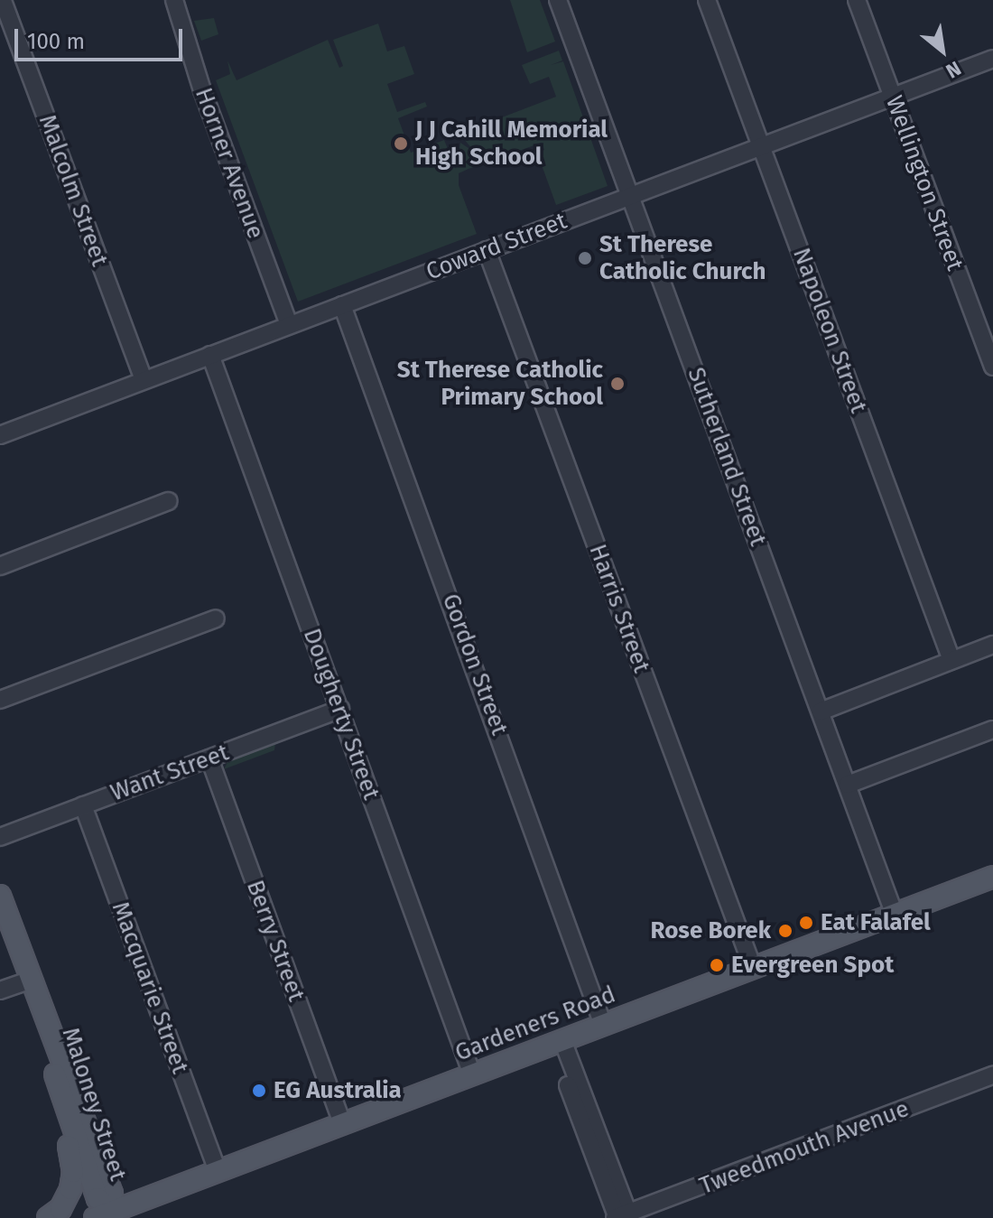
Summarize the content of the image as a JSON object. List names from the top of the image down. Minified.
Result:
{"streets":{"main road":["Gardeners Road","Maloney Street"],"street":["Horner Avenue","Wellington Street","Malcolm Street","Coward Street","Napoleon Street","Sutherland Street","Harris Street","Gordon Street","Dougherty Street","Want Street","Berry Street","Macquarie Street","Tweedmouth Avenue"]},"crossings":[["Horner Avenue","Coward Street"],["Wellington Street","Coward Street"],["Malcolm Street","Coward Street"],["Coward Street","Napoleon Street"],["Coward Street","Sutherland Street"],["Coward Street","Harris Street"],["Coward Street","Gordon Street"],["Coward Street","Dougherty Street"],["Sutherland Street","Gardeners Road"],["Harris Street","Gardeners Road"],["Gordon Street","Gardeners Road"],["Dougherty Street","Want Street"],["Dougherty Street","Gardeners Road"],["Want Street","Berry Street"],["Want Street","Macquarie Street"],["Berry Street","Gardeners Road"],["Macquarie Street","Gardeners Road"],["Gardeners Road","Maloney Street"]],"places":["J J Cahill Memorial High School","St Therese Catholic Church","St Therese Catholic Primary School","Eat Falafel","Rose Borek","Evergreen Spot","EG Australia"],"scale_bar":"100 m","north":"bottom right"}
